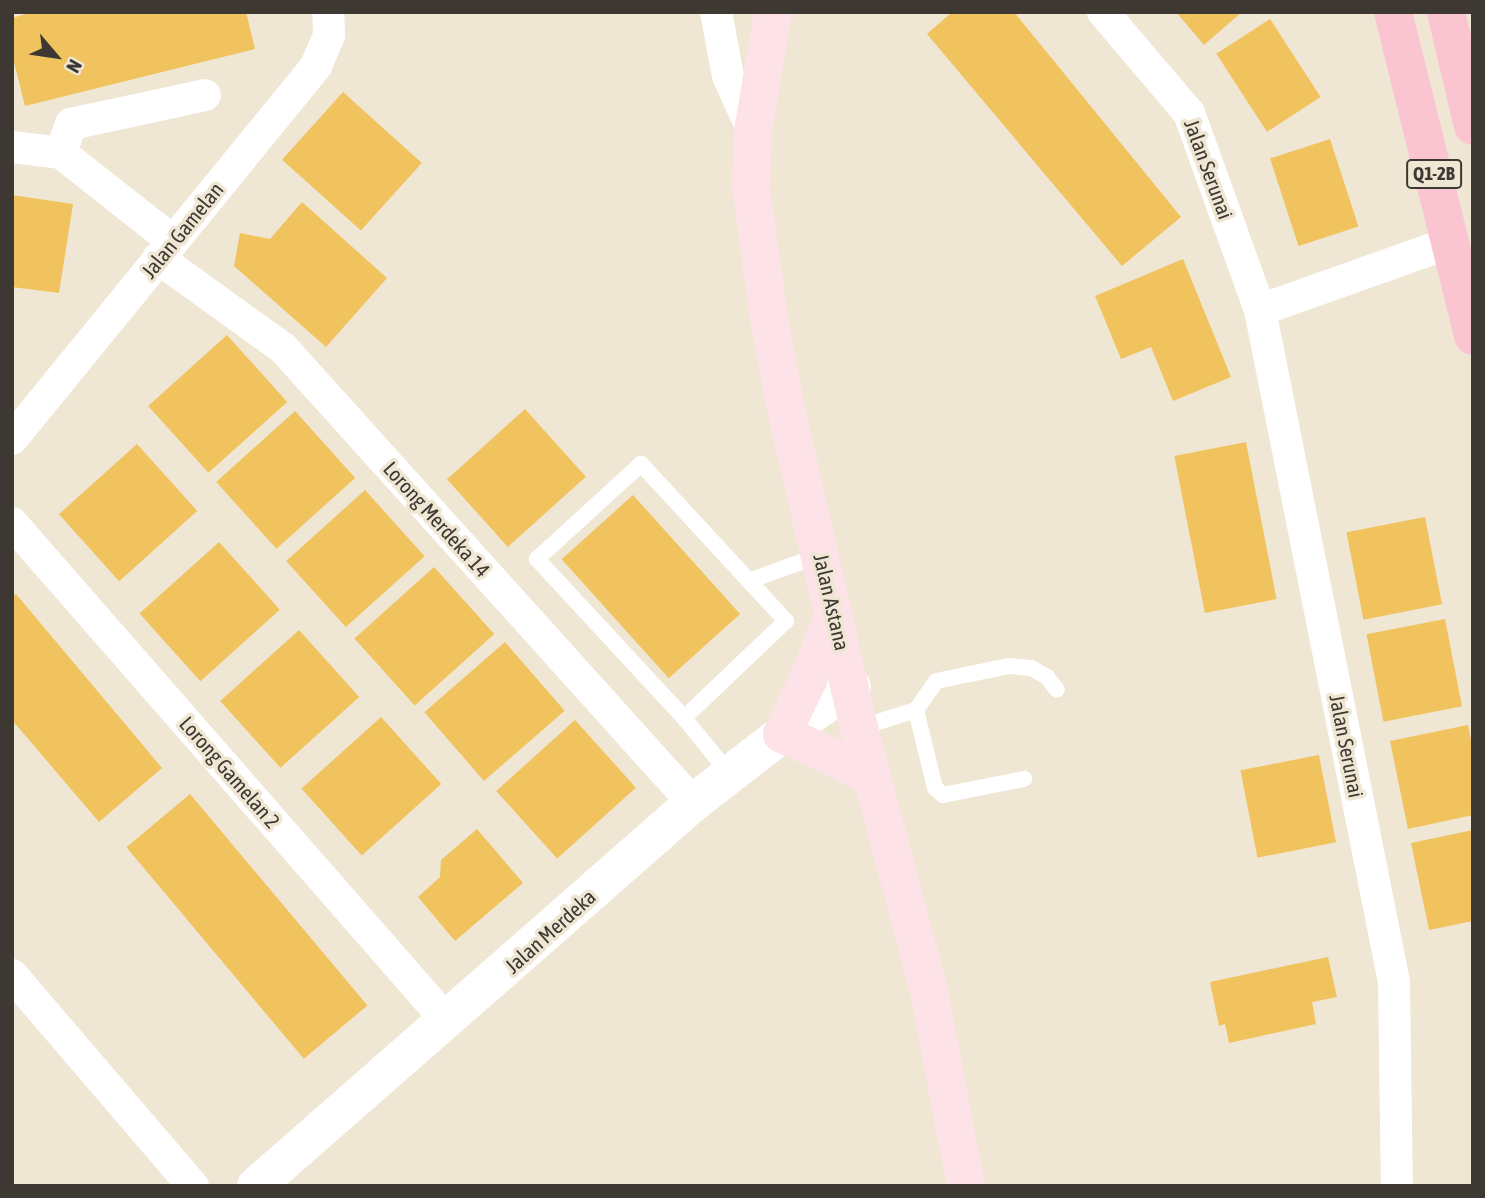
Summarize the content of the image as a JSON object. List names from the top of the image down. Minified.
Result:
{"streets":{"main road":["Q1-2B","Jalan Astana"],"street":["Jalan Serunai","Jalan Gamelan","Lorong Merdeka 14","Lorong Gamelan 2","Jalan Merdeka"]},"crossings":[["Jalan Gamelan","Lorong Merdeka 14"],["Lorong Merdeka 14","Jalan Merdeka"],["Jalan Astana","Jalan Merdeka"],["Lorong Gamelan 2","Jalan Merdeka"]],"north":"bottom right"}
